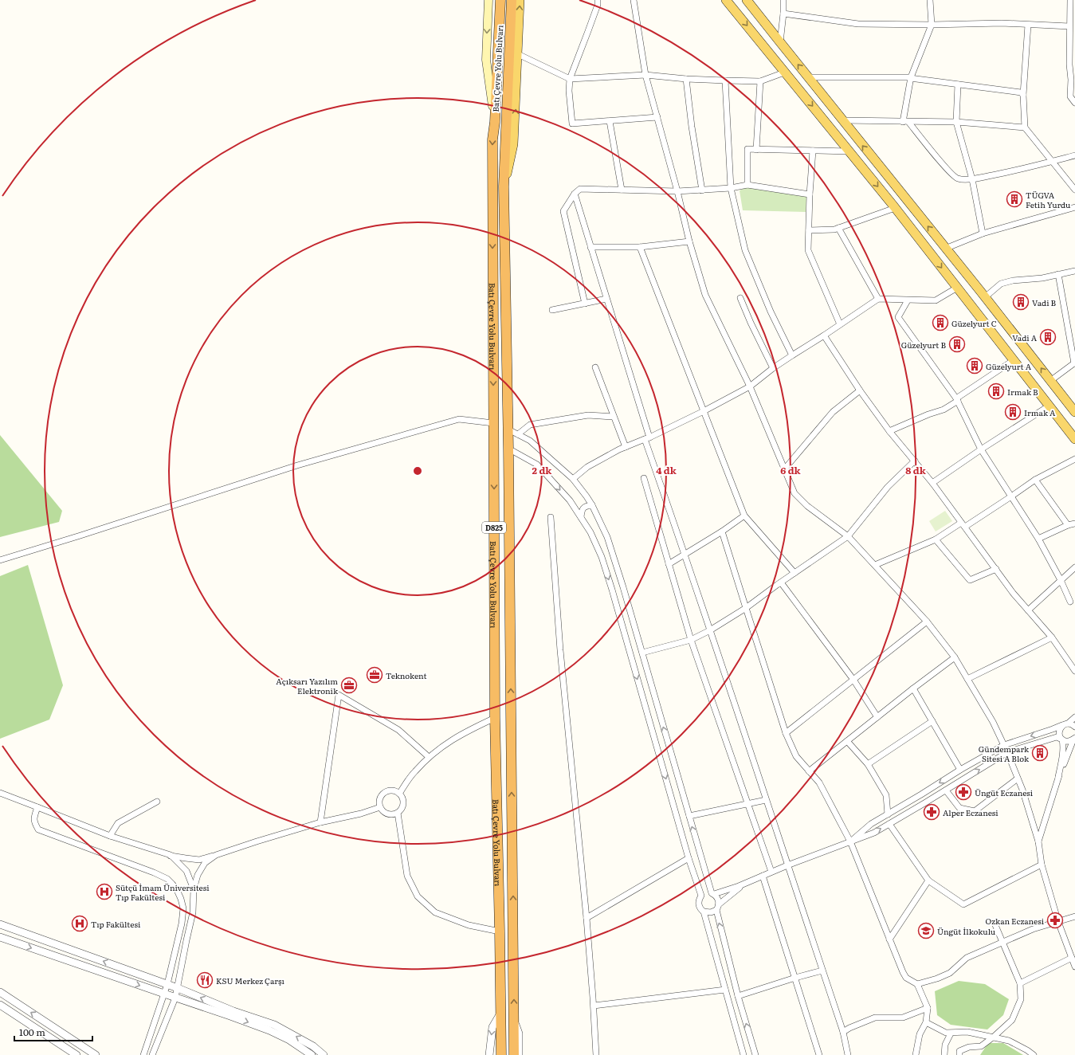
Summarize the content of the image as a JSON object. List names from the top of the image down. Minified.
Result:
{"streets":{"highway":["Batı Çevre Yolu Bulvarı","D825"]},"places":{"building":["TÜGVA Fetih Yurdu","Vadi B","Güzelyurt C","Vadi A","Güzelyurt B","Güzelyurt A","Irmak B","Irmak A","Gündempark Sitesi A Blok"],"office":["Teknokent","Açıksarı Yazılım Elektronik"],"pharmacy":["Üngüt Eczanesi","Alper Eczanesi","Ozkan Eczanesi"],"hospital":["Sütçü İmam Üniversitesi Tıp Fakültesi","Tıp Fakültesi"],"school or university":["Üngüt İlkokulu"],"restaurant":["KSU Merkez Çarşı"]},"scale_bar":"100 m","rings":["2 dk","4 dk","6 dk","8 dk"]}
